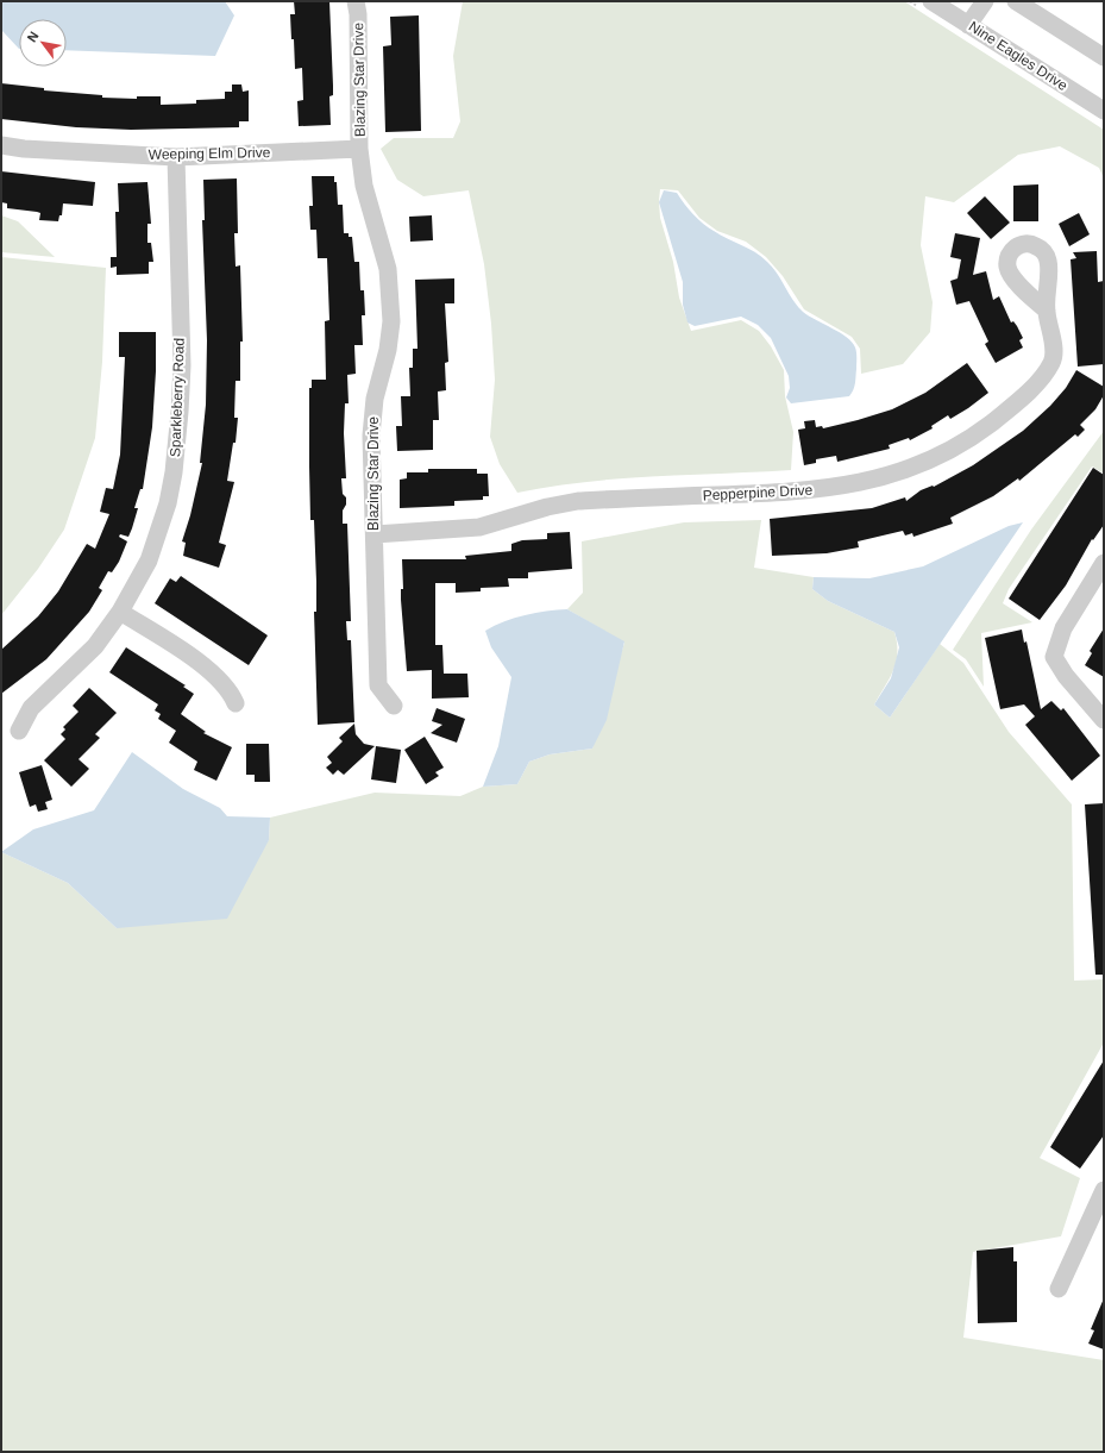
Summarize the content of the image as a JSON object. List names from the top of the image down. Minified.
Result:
{"streets":{"street":["Nine Eagles Drive","Blazing Star Drive","Weeping Elm Drive","Sparkleberry Road","Pepperpine Drive"]},"crossings":[["Blazing Star Drive","Weeping Elm Drive"],["Blazing Star Drive","Pepperpine Drive"],["Weeping Elm Drive","Sparkleberry Road"]],"north":"top left"}
